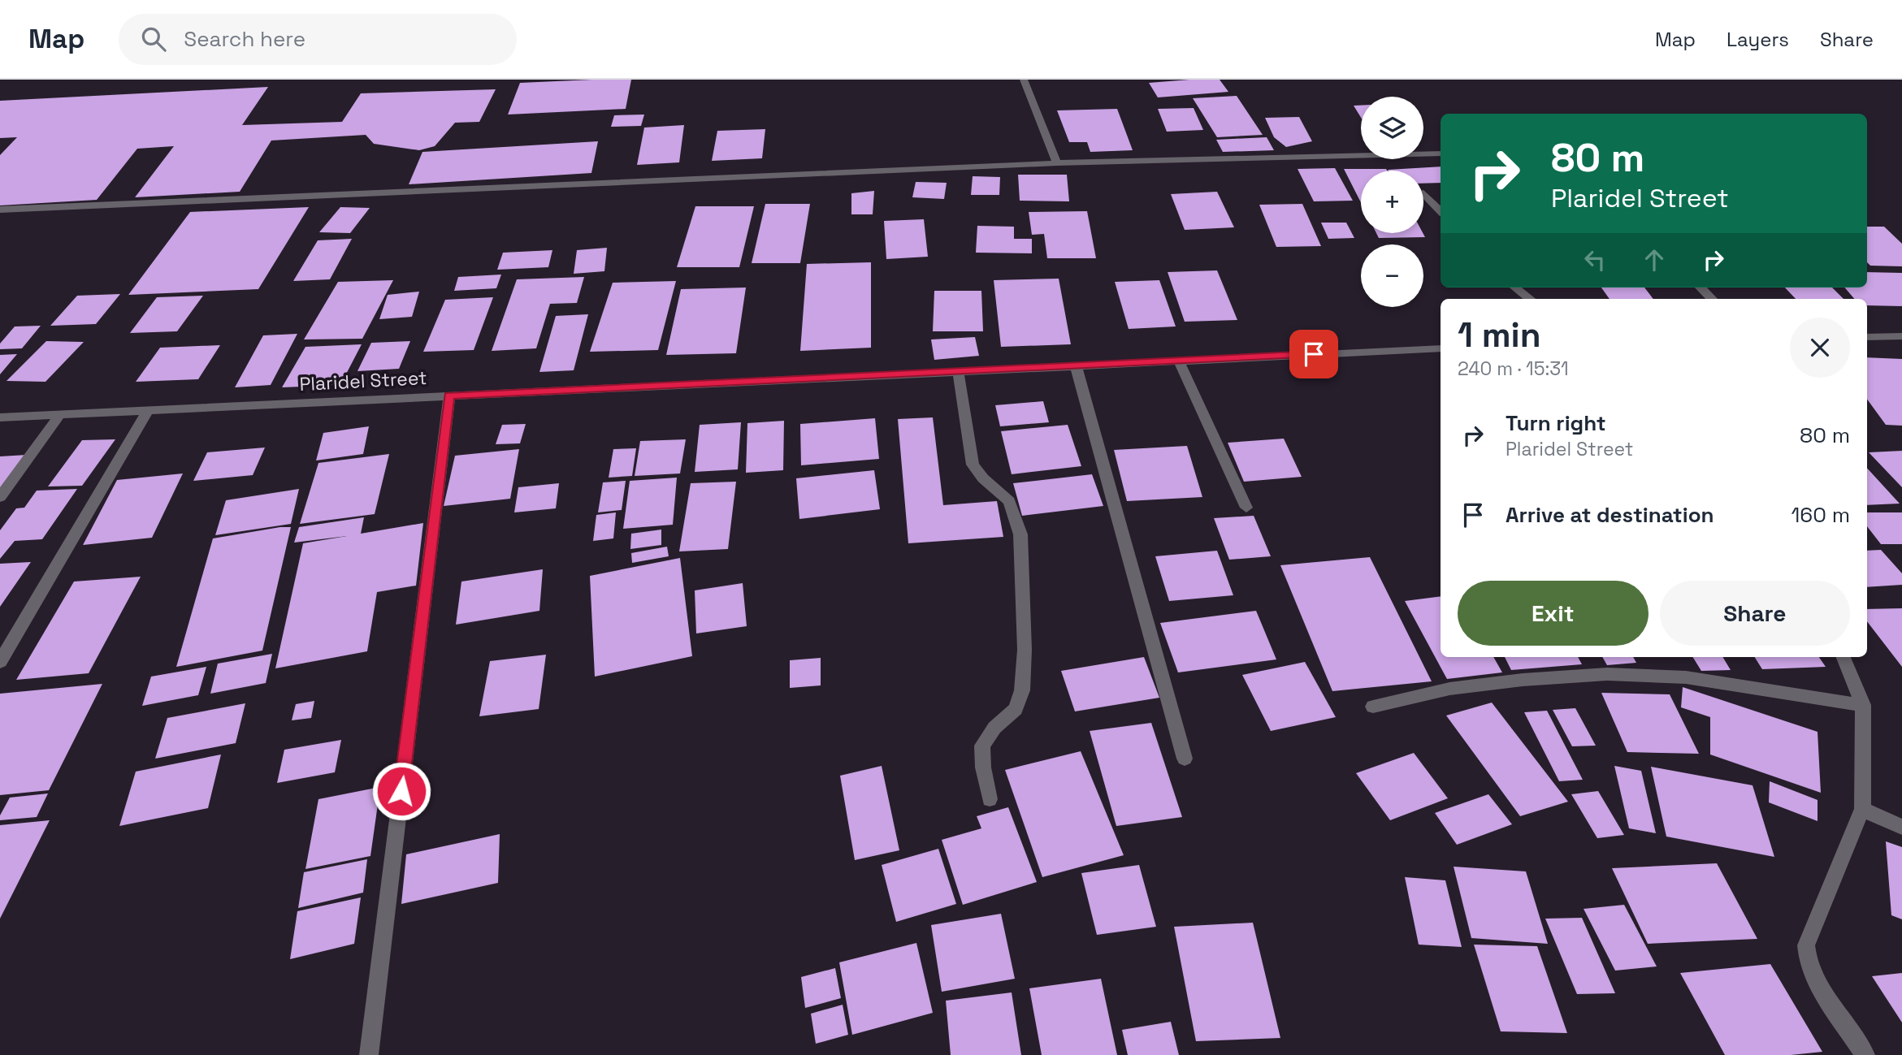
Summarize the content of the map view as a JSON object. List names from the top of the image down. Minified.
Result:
{"streets":{"street":["Plaridel Street"]},"page":{"header":"Map","search":"Search here","nav":["Map","Layers","Share"],"map_buttons":["+","−"],"turn":["80 m","Plaridel Street"],"heading":["1 min","240 m · 15:31"],"list":[{"name":"Turn right","note":"Plaridel Street","value":"80 m"},{"name":"Arrive at destination","value":"160 m"}],"buttons":["Exit","Share"]}}
